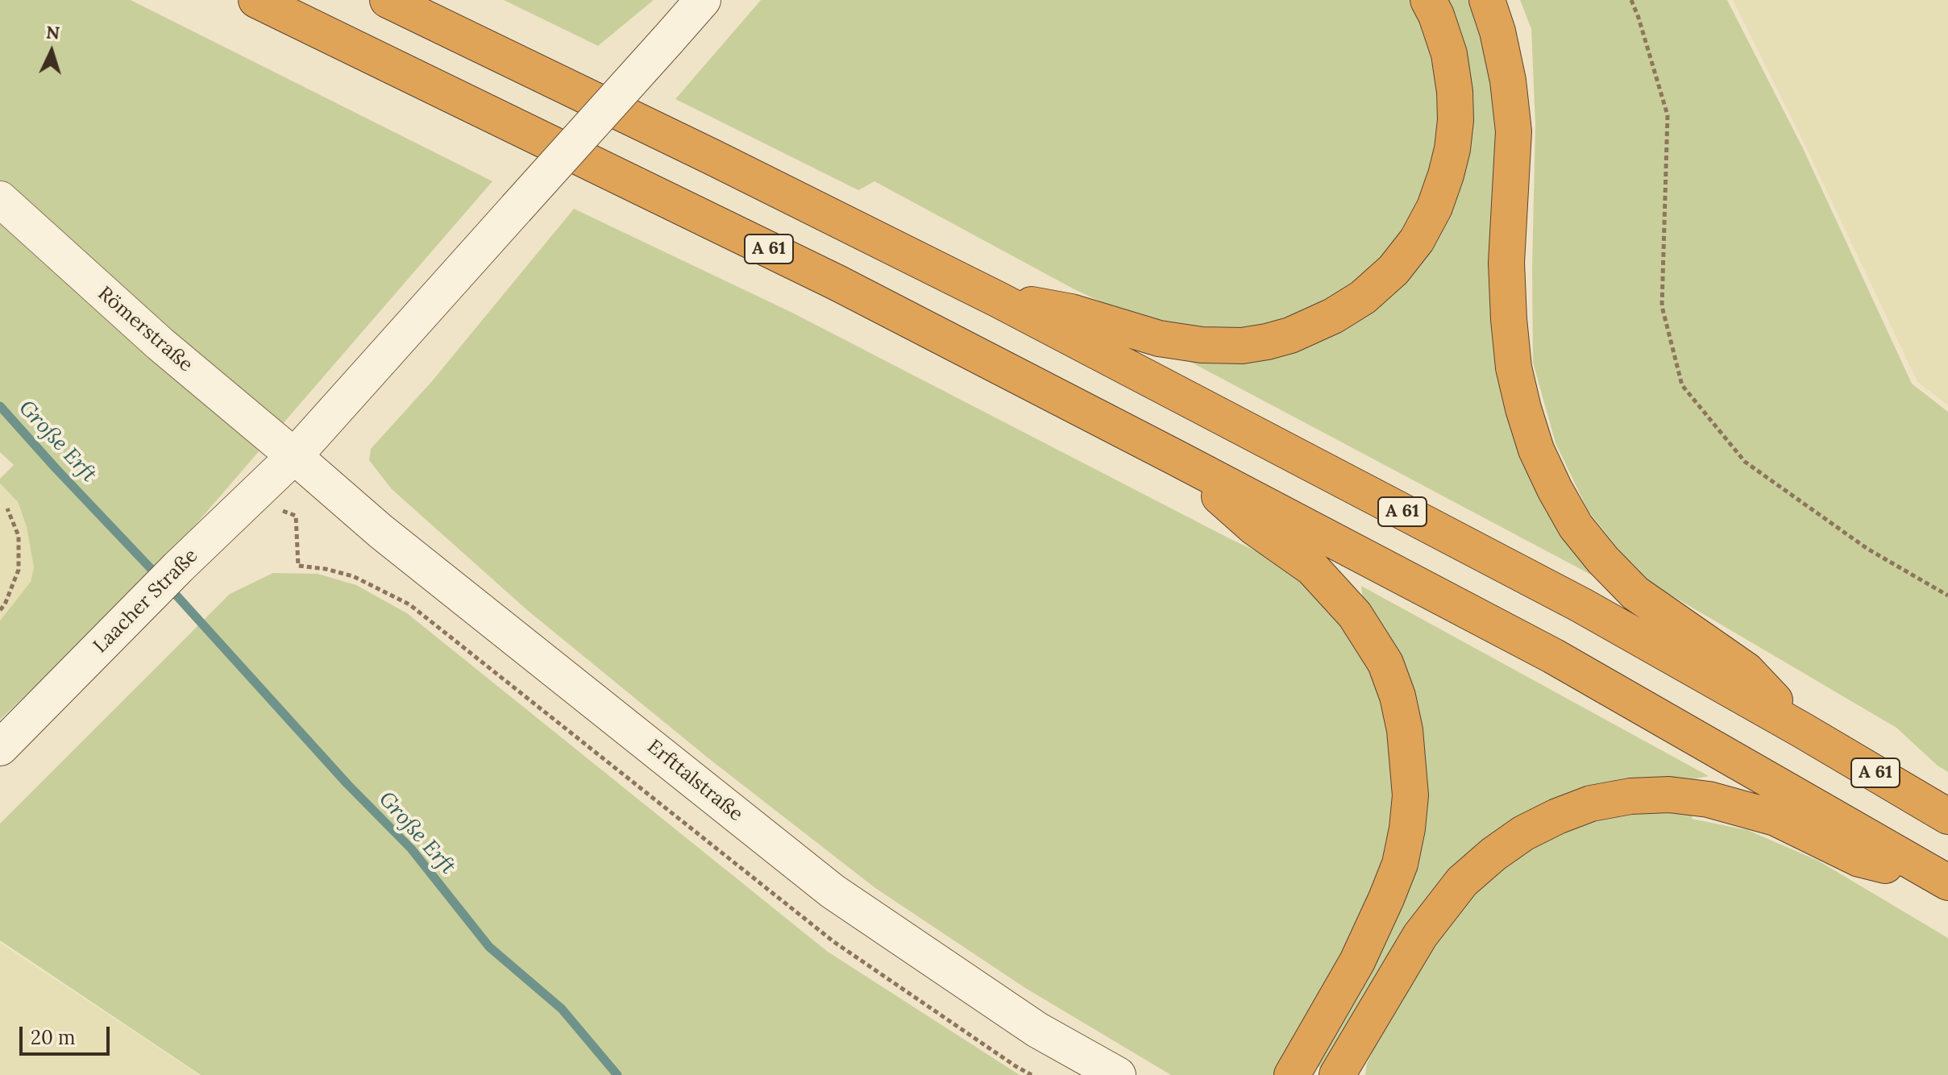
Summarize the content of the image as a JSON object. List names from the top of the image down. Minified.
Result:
{"streets":{"highway":["A 61"],"main road":["Römerstraße","Laacher Straße","Erfttalstraße"]},"crossings":[["Römerstraße","Laacher Straße"],["Römerstraße","Erfttalstraße"],["Laacher Straße","Erfttalstraße"]],"water":["Große Erft"],"scale_bar":"20 m","north":"top"}
